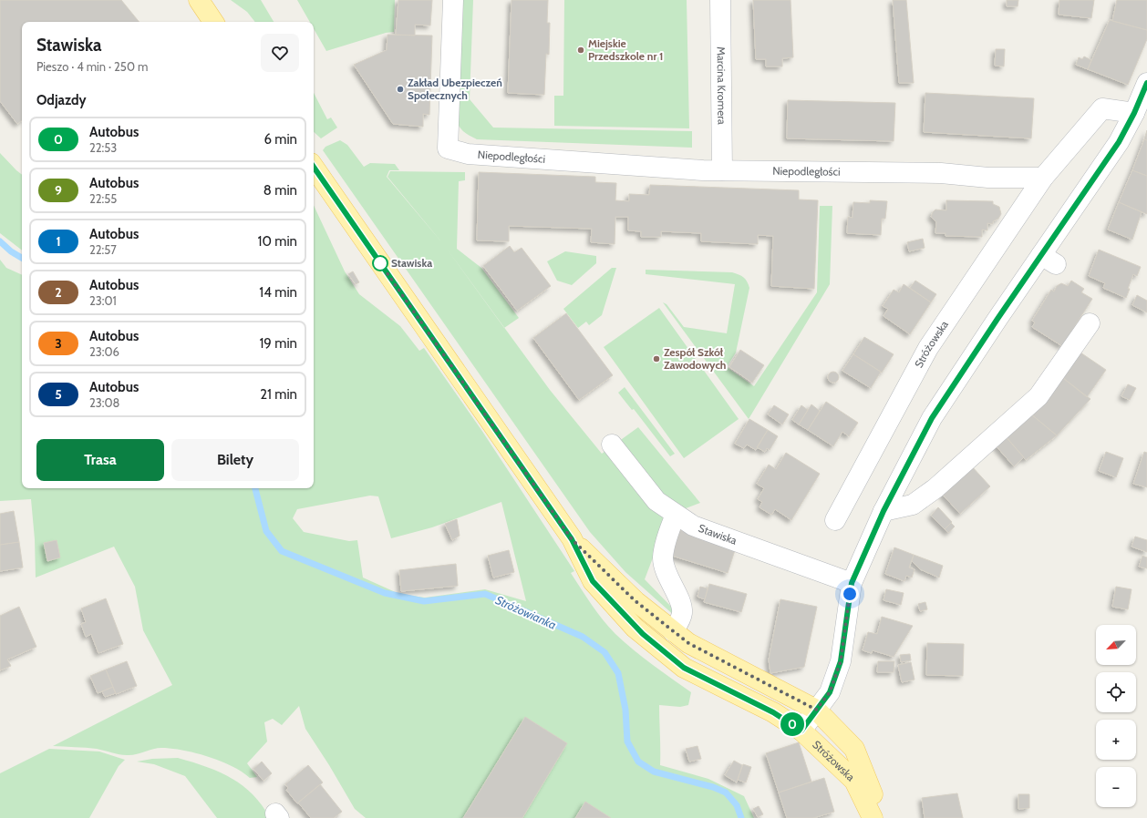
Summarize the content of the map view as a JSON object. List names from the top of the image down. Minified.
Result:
{"streets":{"main road":["Stróżowska"],"street":["Marcina Kromera","Niepodległości","Stawiska"]},"crossings":[["Marcina Kromera","Niepodległości"],["Niepodległości","Stróżowska"]],"water":["Stróżowianka"],"places":["Miejskie Przedszkole nr 1","Zakład Ubezpieczeń Społecznych","Stawiska","Zespół Szkół Zawodowych"],"lines":["bus line 0"],"north":"bottom left","page":{"on_map":"0","heading":[["Stawiska","Pieszo · 4 min · 250 m"],"Odjazdy"],"list":[{"mark":"0","name":"Autobus","note":"22:53","value":"6 min"},{"mark":"9","name":"Autobus","note":"22:55","value":"8 min"},{"mark":"1","name":"Autobus","note":"22:57","value":"10 min"},{"mark":"2","name":"Autobus","note":"23:01","value":"14 min"},{"mark":"3","name":"Autobus","note":"23:06","value":"19 min"},{"mark":"5","name":"Autobus","note":"23:08","value":"21 min"}],"buttons":["Trasa","Bilety"],"map_buttons":["+","−"]}}
